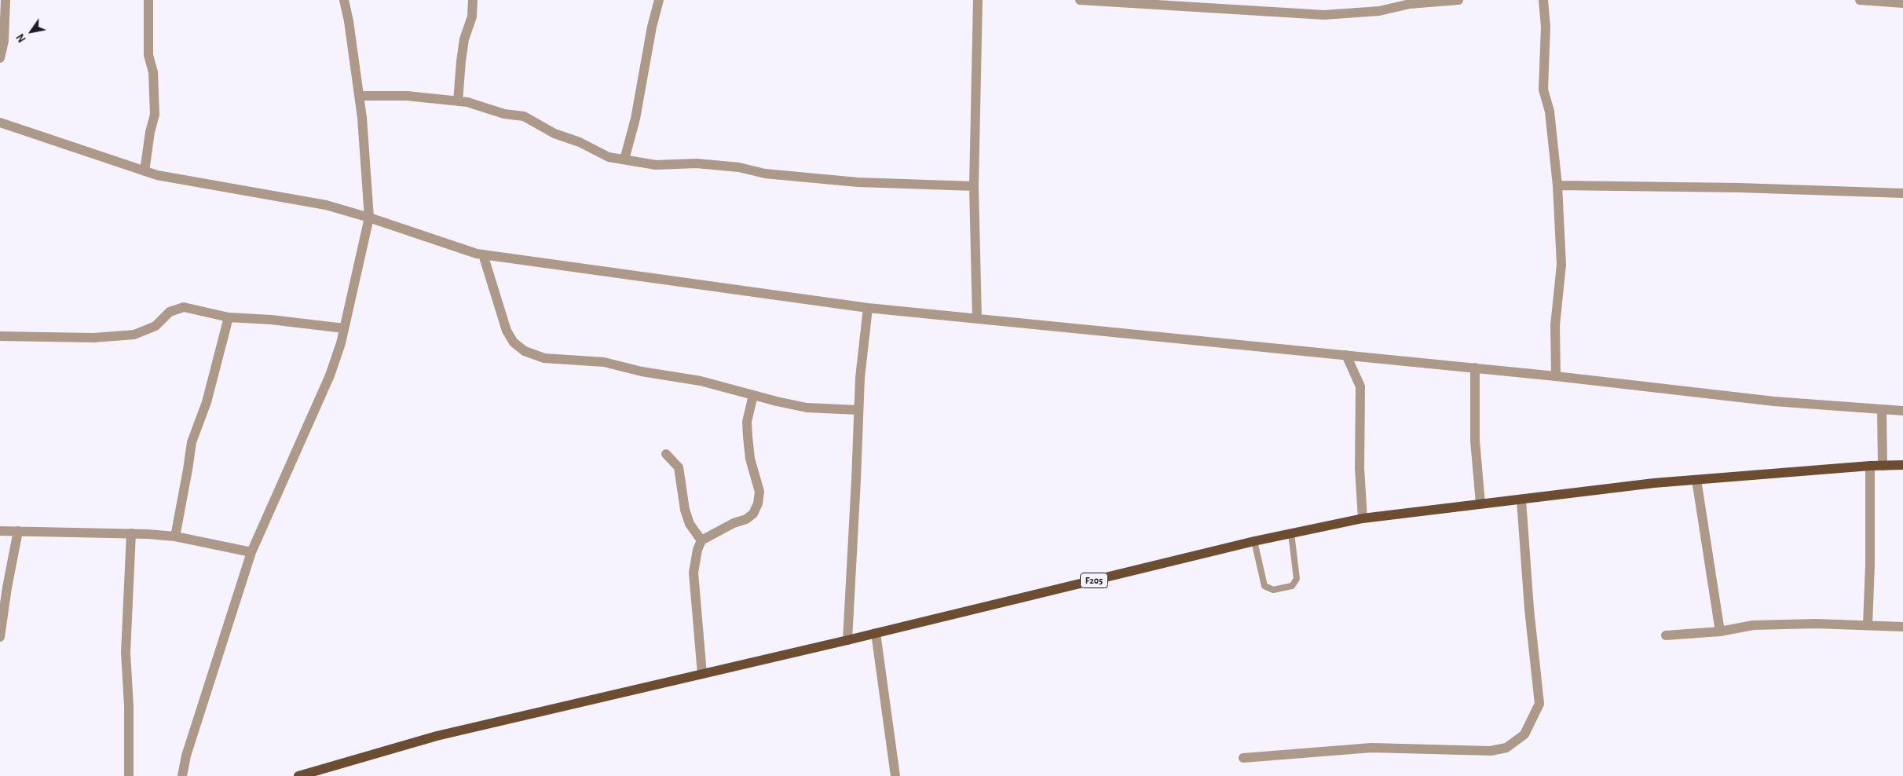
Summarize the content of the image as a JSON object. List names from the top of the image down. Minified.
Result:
{"streets":{"main road":["F205"]},"north":"bottom left"}
